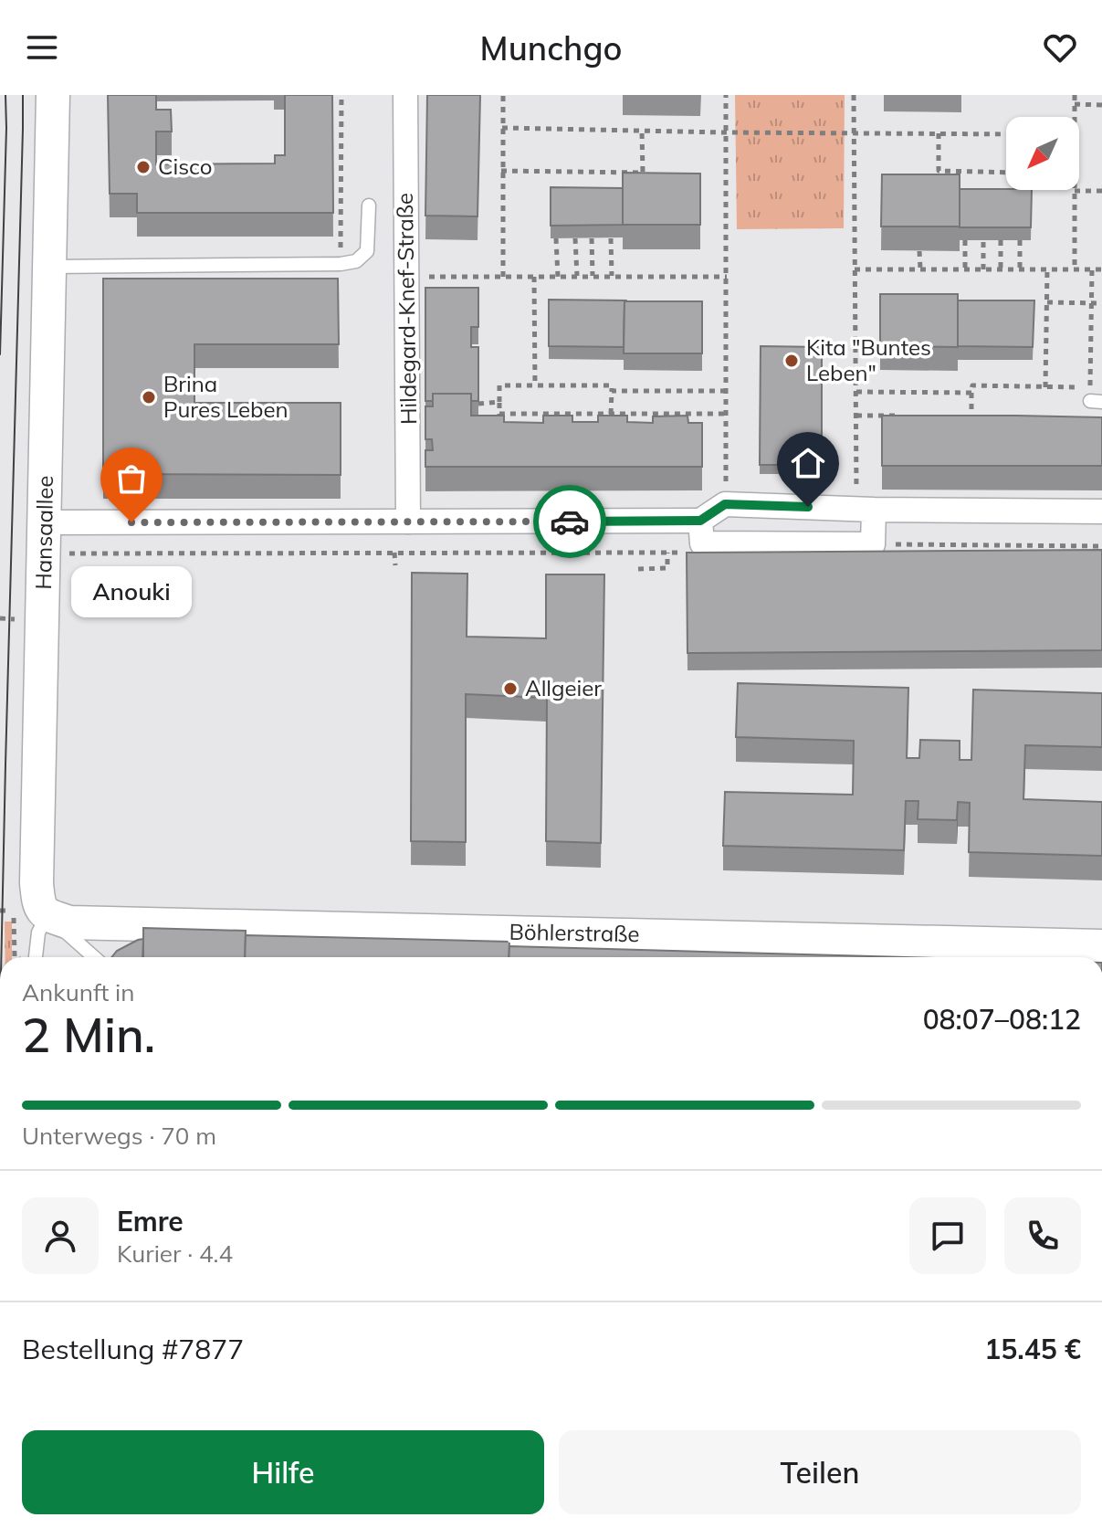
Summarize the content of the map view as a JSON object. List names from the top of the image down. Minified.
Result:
{"streets":{"street":["Hildegard-Knef-Straße","Hansaallee","Böhlerstraße"]},"crossings":[["Hansaallee","Böhlerstraße"]],"places":["Cisco","Kita \"Buntes Leben\"","Brina Pures Leben","Anouki","Allgeier"],"north":"bottom left","page":{"header":"Munchgo","bubble":"Anouki","heading":["2 Min.","Ankunft in","08:07–08:12"],"panel":["Emre","Kurier · 4.4","Bestellung #7877","15.45 €"],"bar":"Unterwegs · 70 m","buttons":["Hilfe","Teilen"]}}
